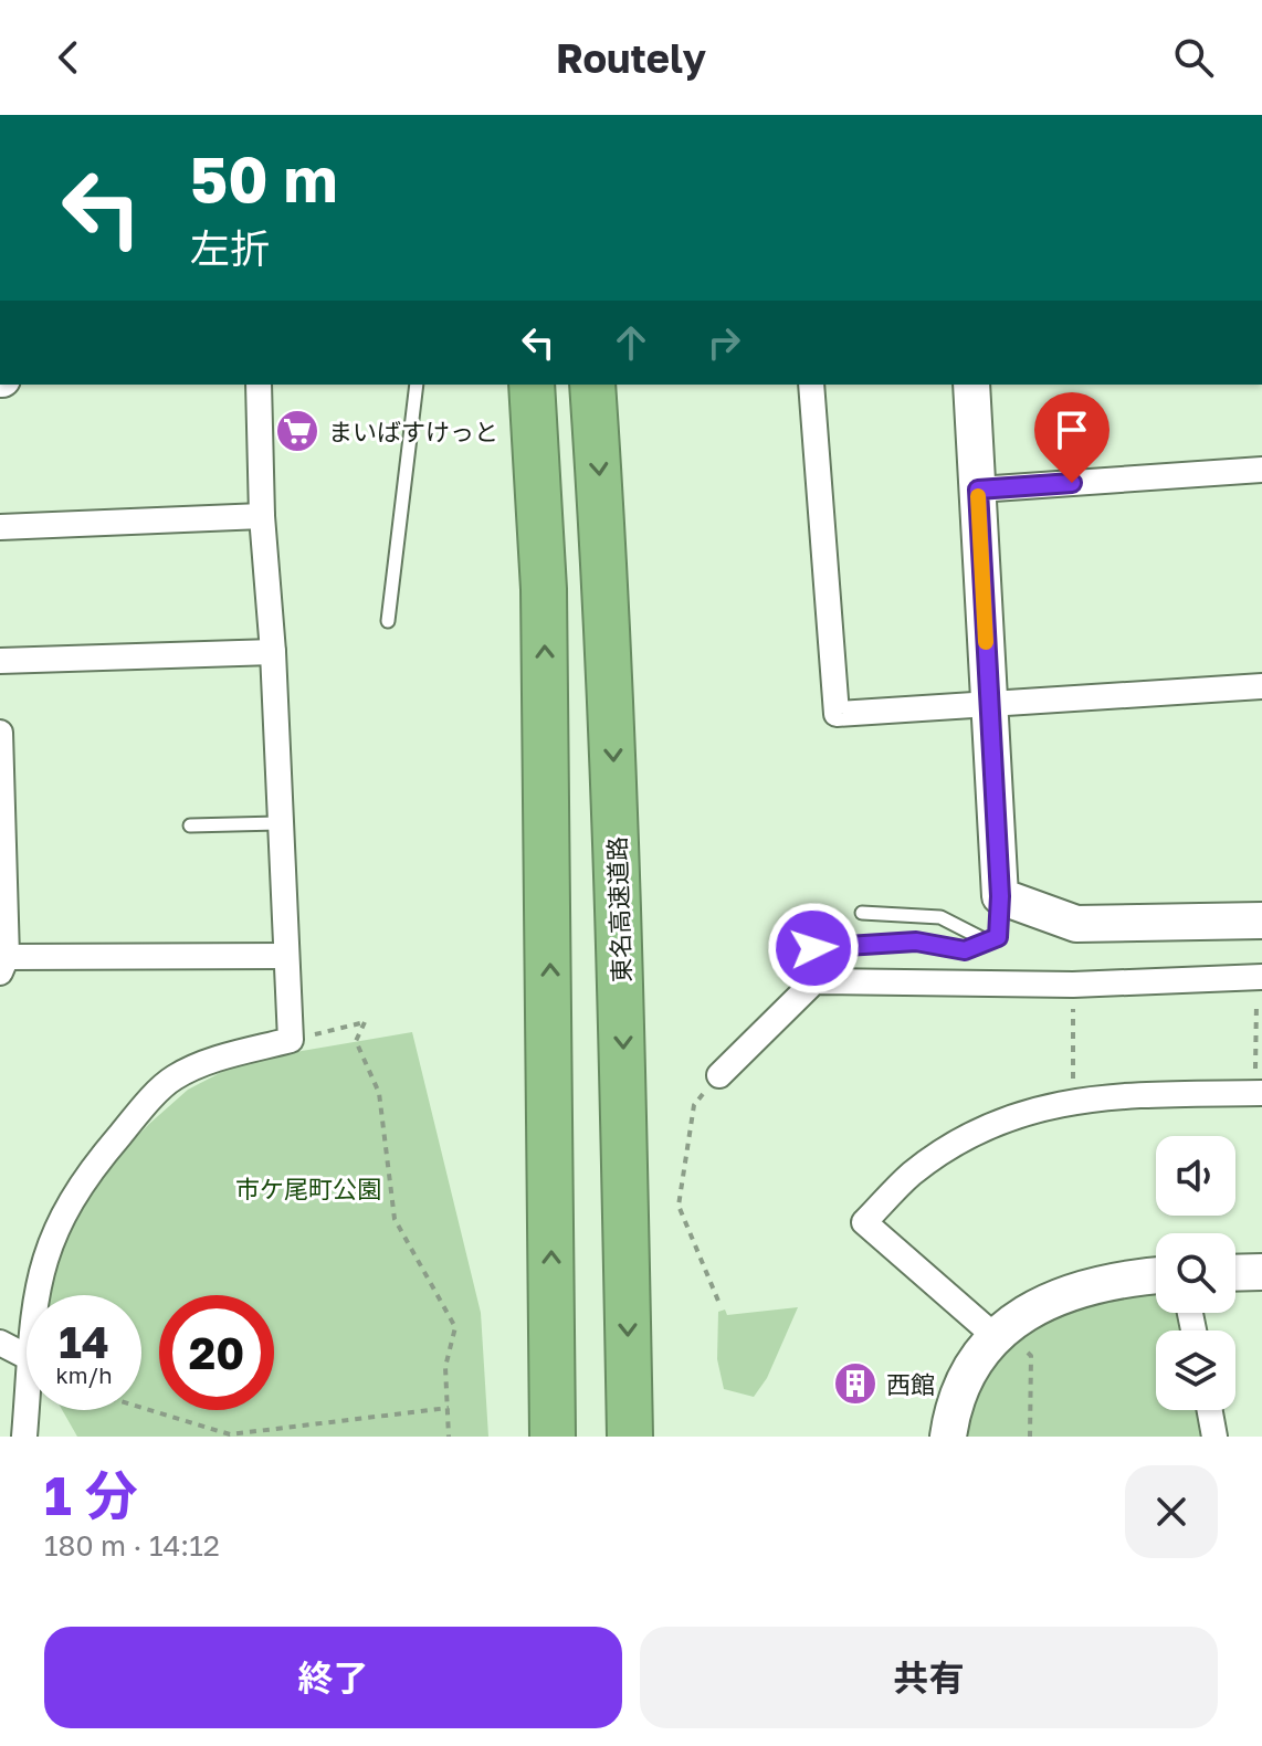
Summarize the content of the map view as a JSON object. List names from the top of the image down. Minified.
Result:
{"streets":{"highway":["東名高速道路"]},"parks":["市ケ尾町公園"],"places":{"supermarket":["まいばすけっと"],"building":["西館"]},"page":{"header":"Routely","turn":["50 m","左折"],"speed":"14 km/h","limit":"20","heading":["1 分","180 m · 14:12"],"buttons":["終了","共有"]}}
